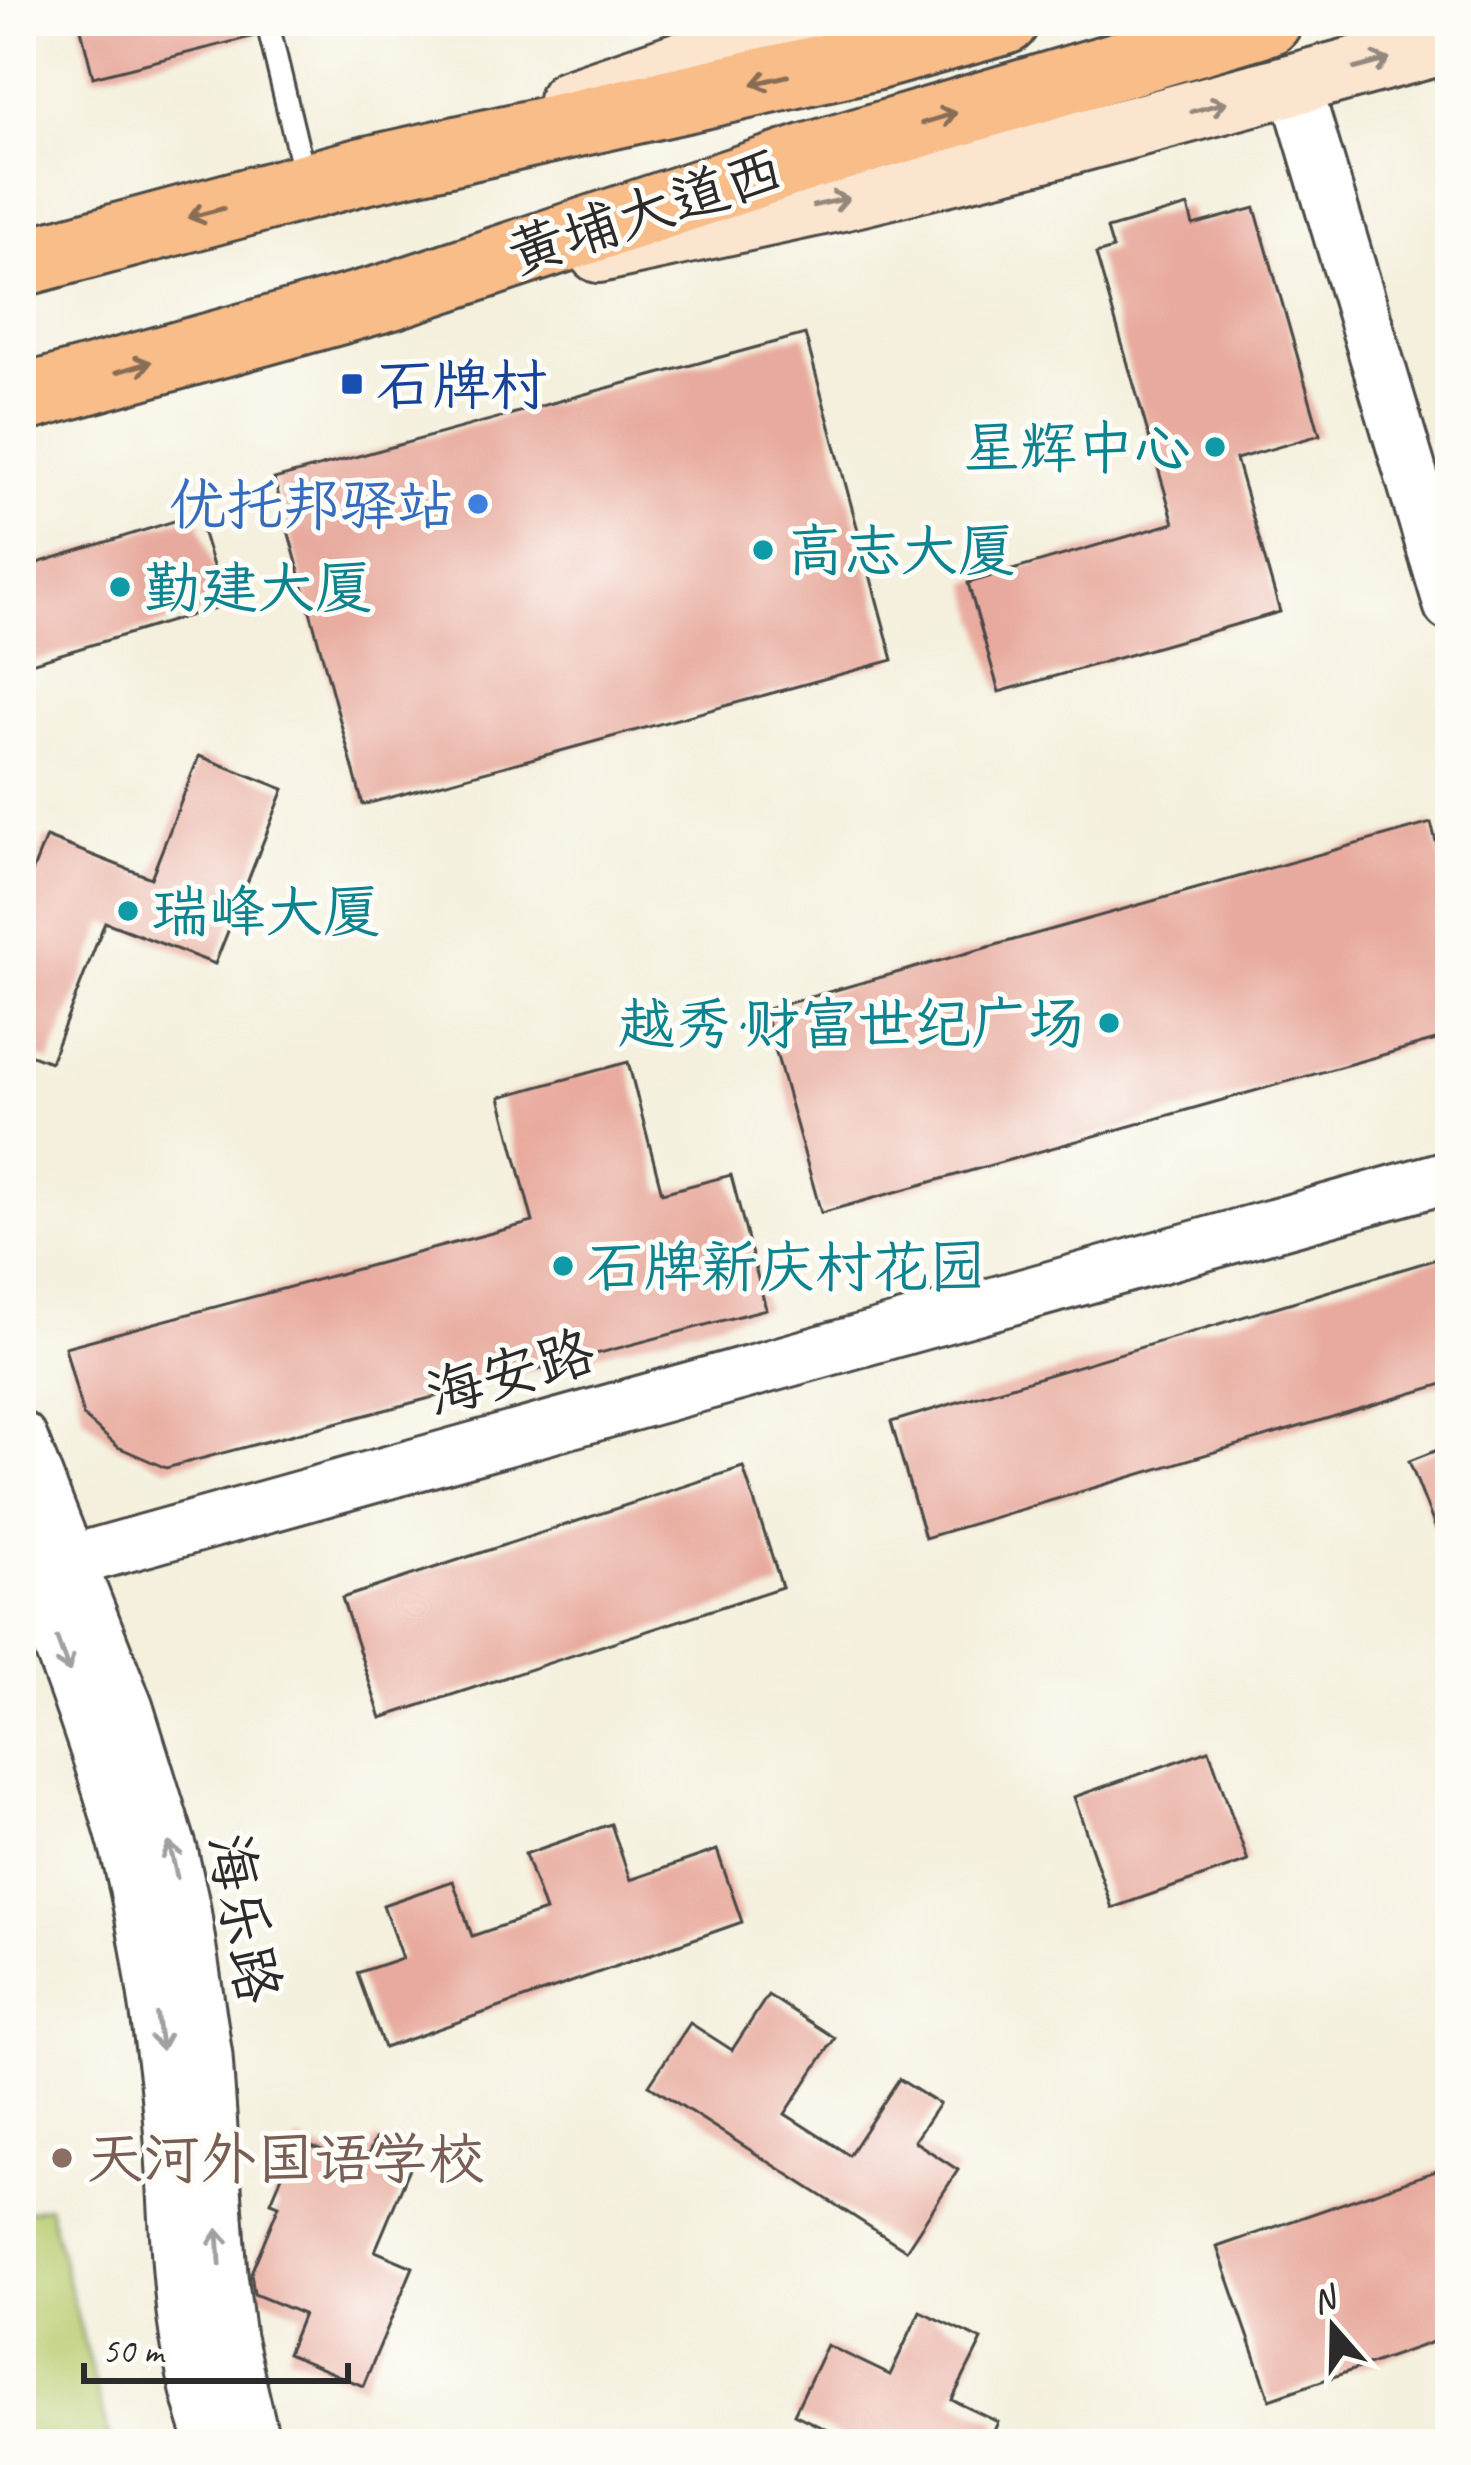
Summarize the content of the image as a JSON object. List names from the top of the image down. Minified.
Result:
{"streets":{"main road":["黄埔大道西"],"street":["海安路","海乐路"]},"crossings":[["海安路","海乐路"]],"places":{"transit":["石牌村"],"other":["星辉中心","优托邦驿站","高志大厦","勤建大厦","瑞峰大厦","越秀·财富世纪广场","石牌新庆村花园","天河外国语学校"]},"scale_bar":"50 m","north":"top"}
